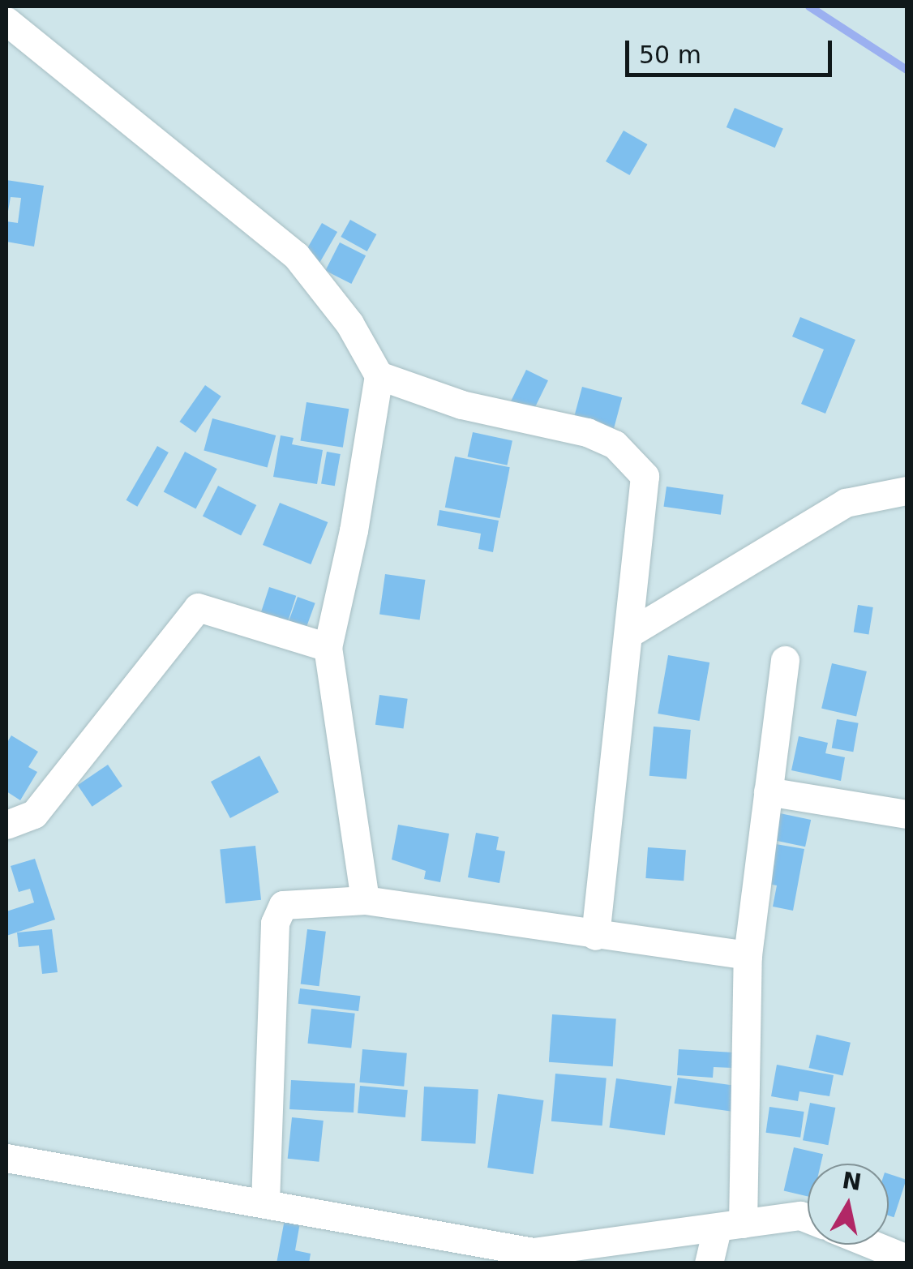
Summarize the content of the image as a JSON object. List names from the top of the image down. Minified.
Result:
{"scale_bar":"50 m","north":"top"}
